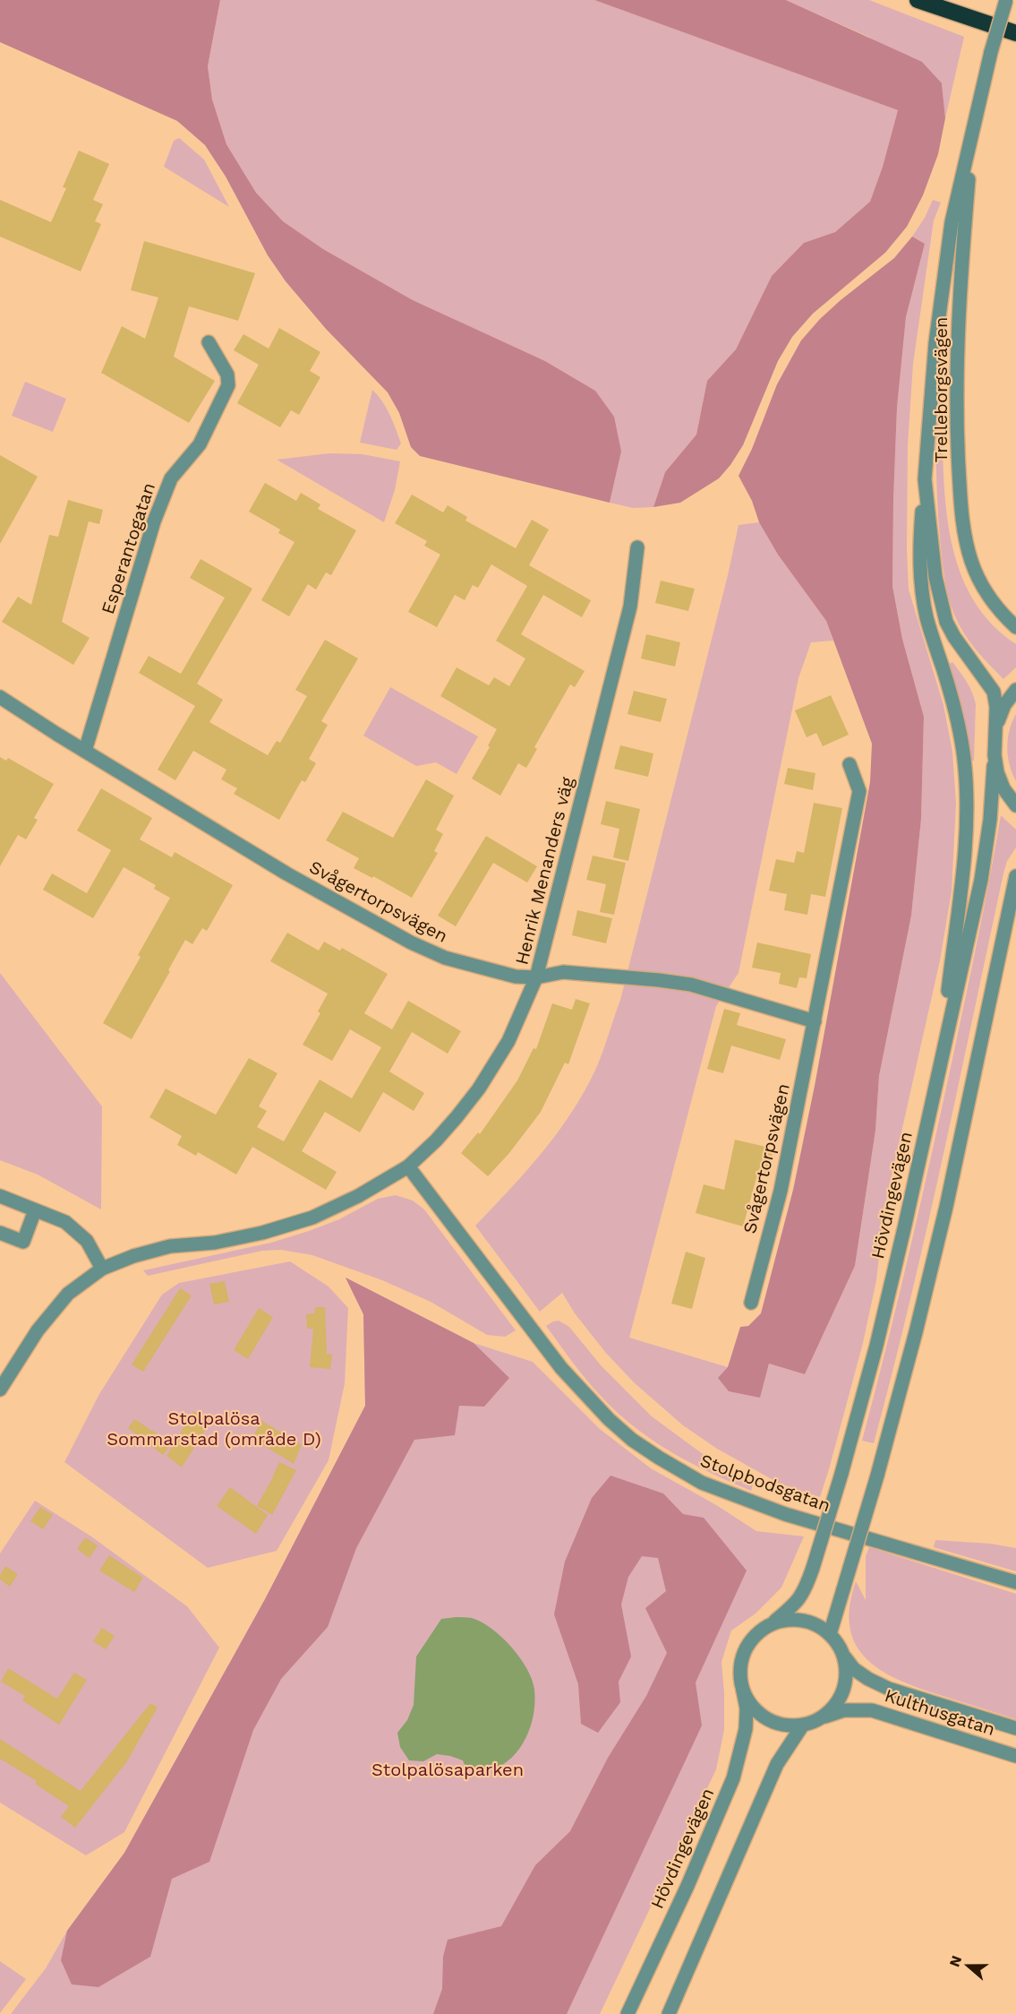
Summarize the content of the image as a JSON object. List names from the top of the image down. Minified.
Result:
{"streets":{"street":["Trelleborgsvägen","Esperantogatan","Henrik Menanders väg","Svågertorpsvägen","Hövdingevägen","Stolpbodsgatan","Kulthusgatan"]},"crossings":[["Trelleborgsvägen","Hövdingevägen"],["Esperantogatan","Svågertorpsvägen"],["Henrik Menanders väg","Svågertorpsvägen"],["Henrik Menanders väg","Stolpbodsgatan"],["Hövdingevägen","Kulthusgatan"]],"parks":["Stolpalösa Sommarstad (område D)","Stolpalösaparken"],"north":"left"}
